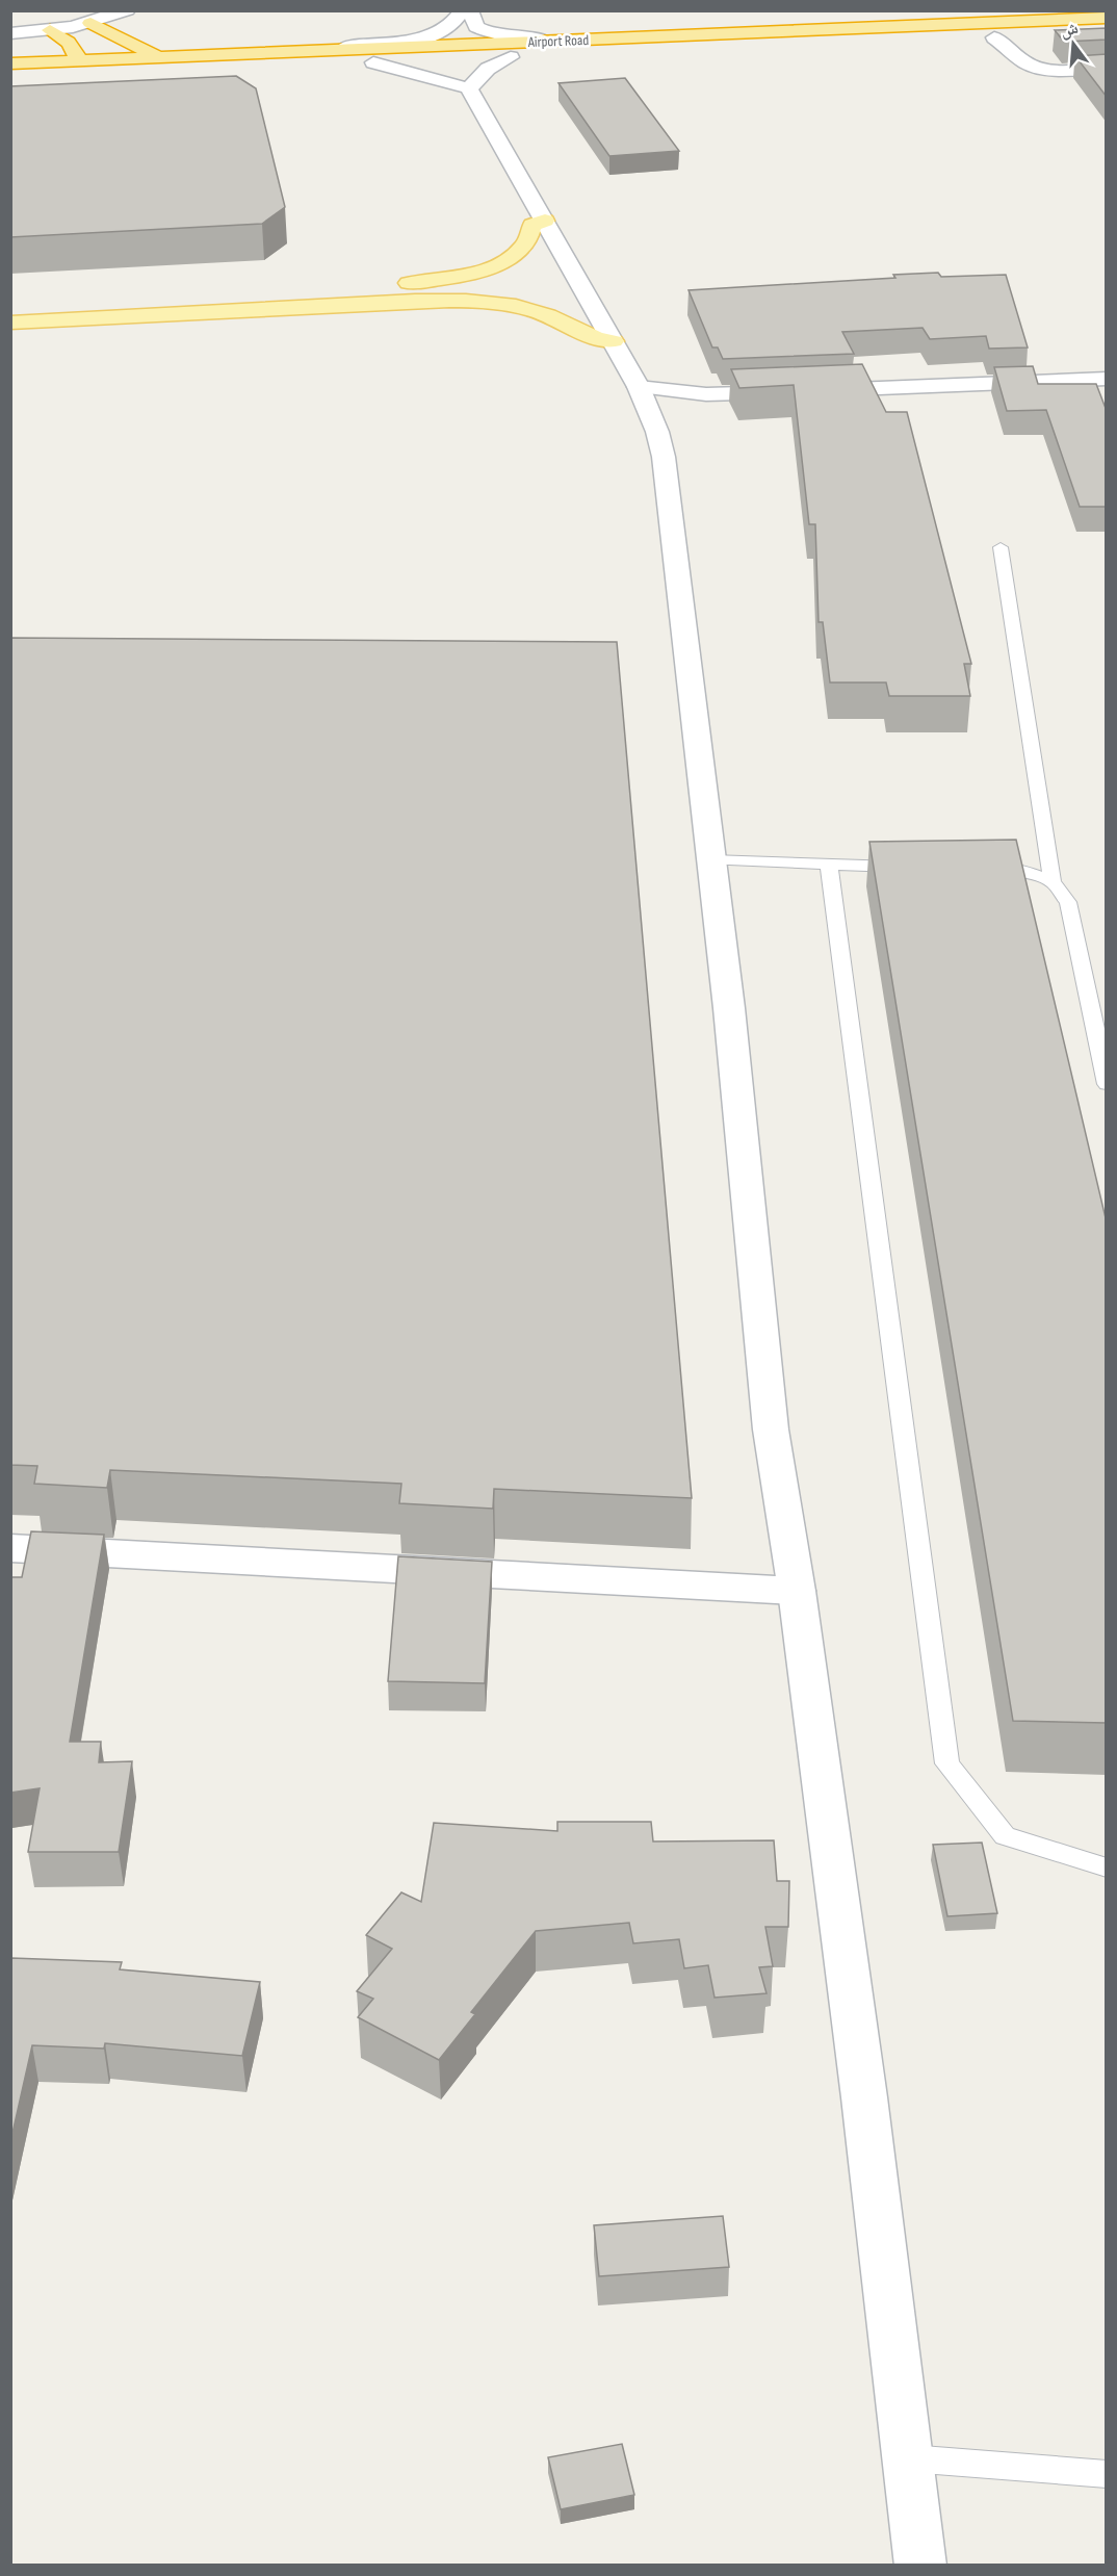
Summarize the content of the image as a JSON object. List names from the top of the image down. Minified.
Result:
{"streets":{"highway":["Airport Road"]},"north":"top"}
